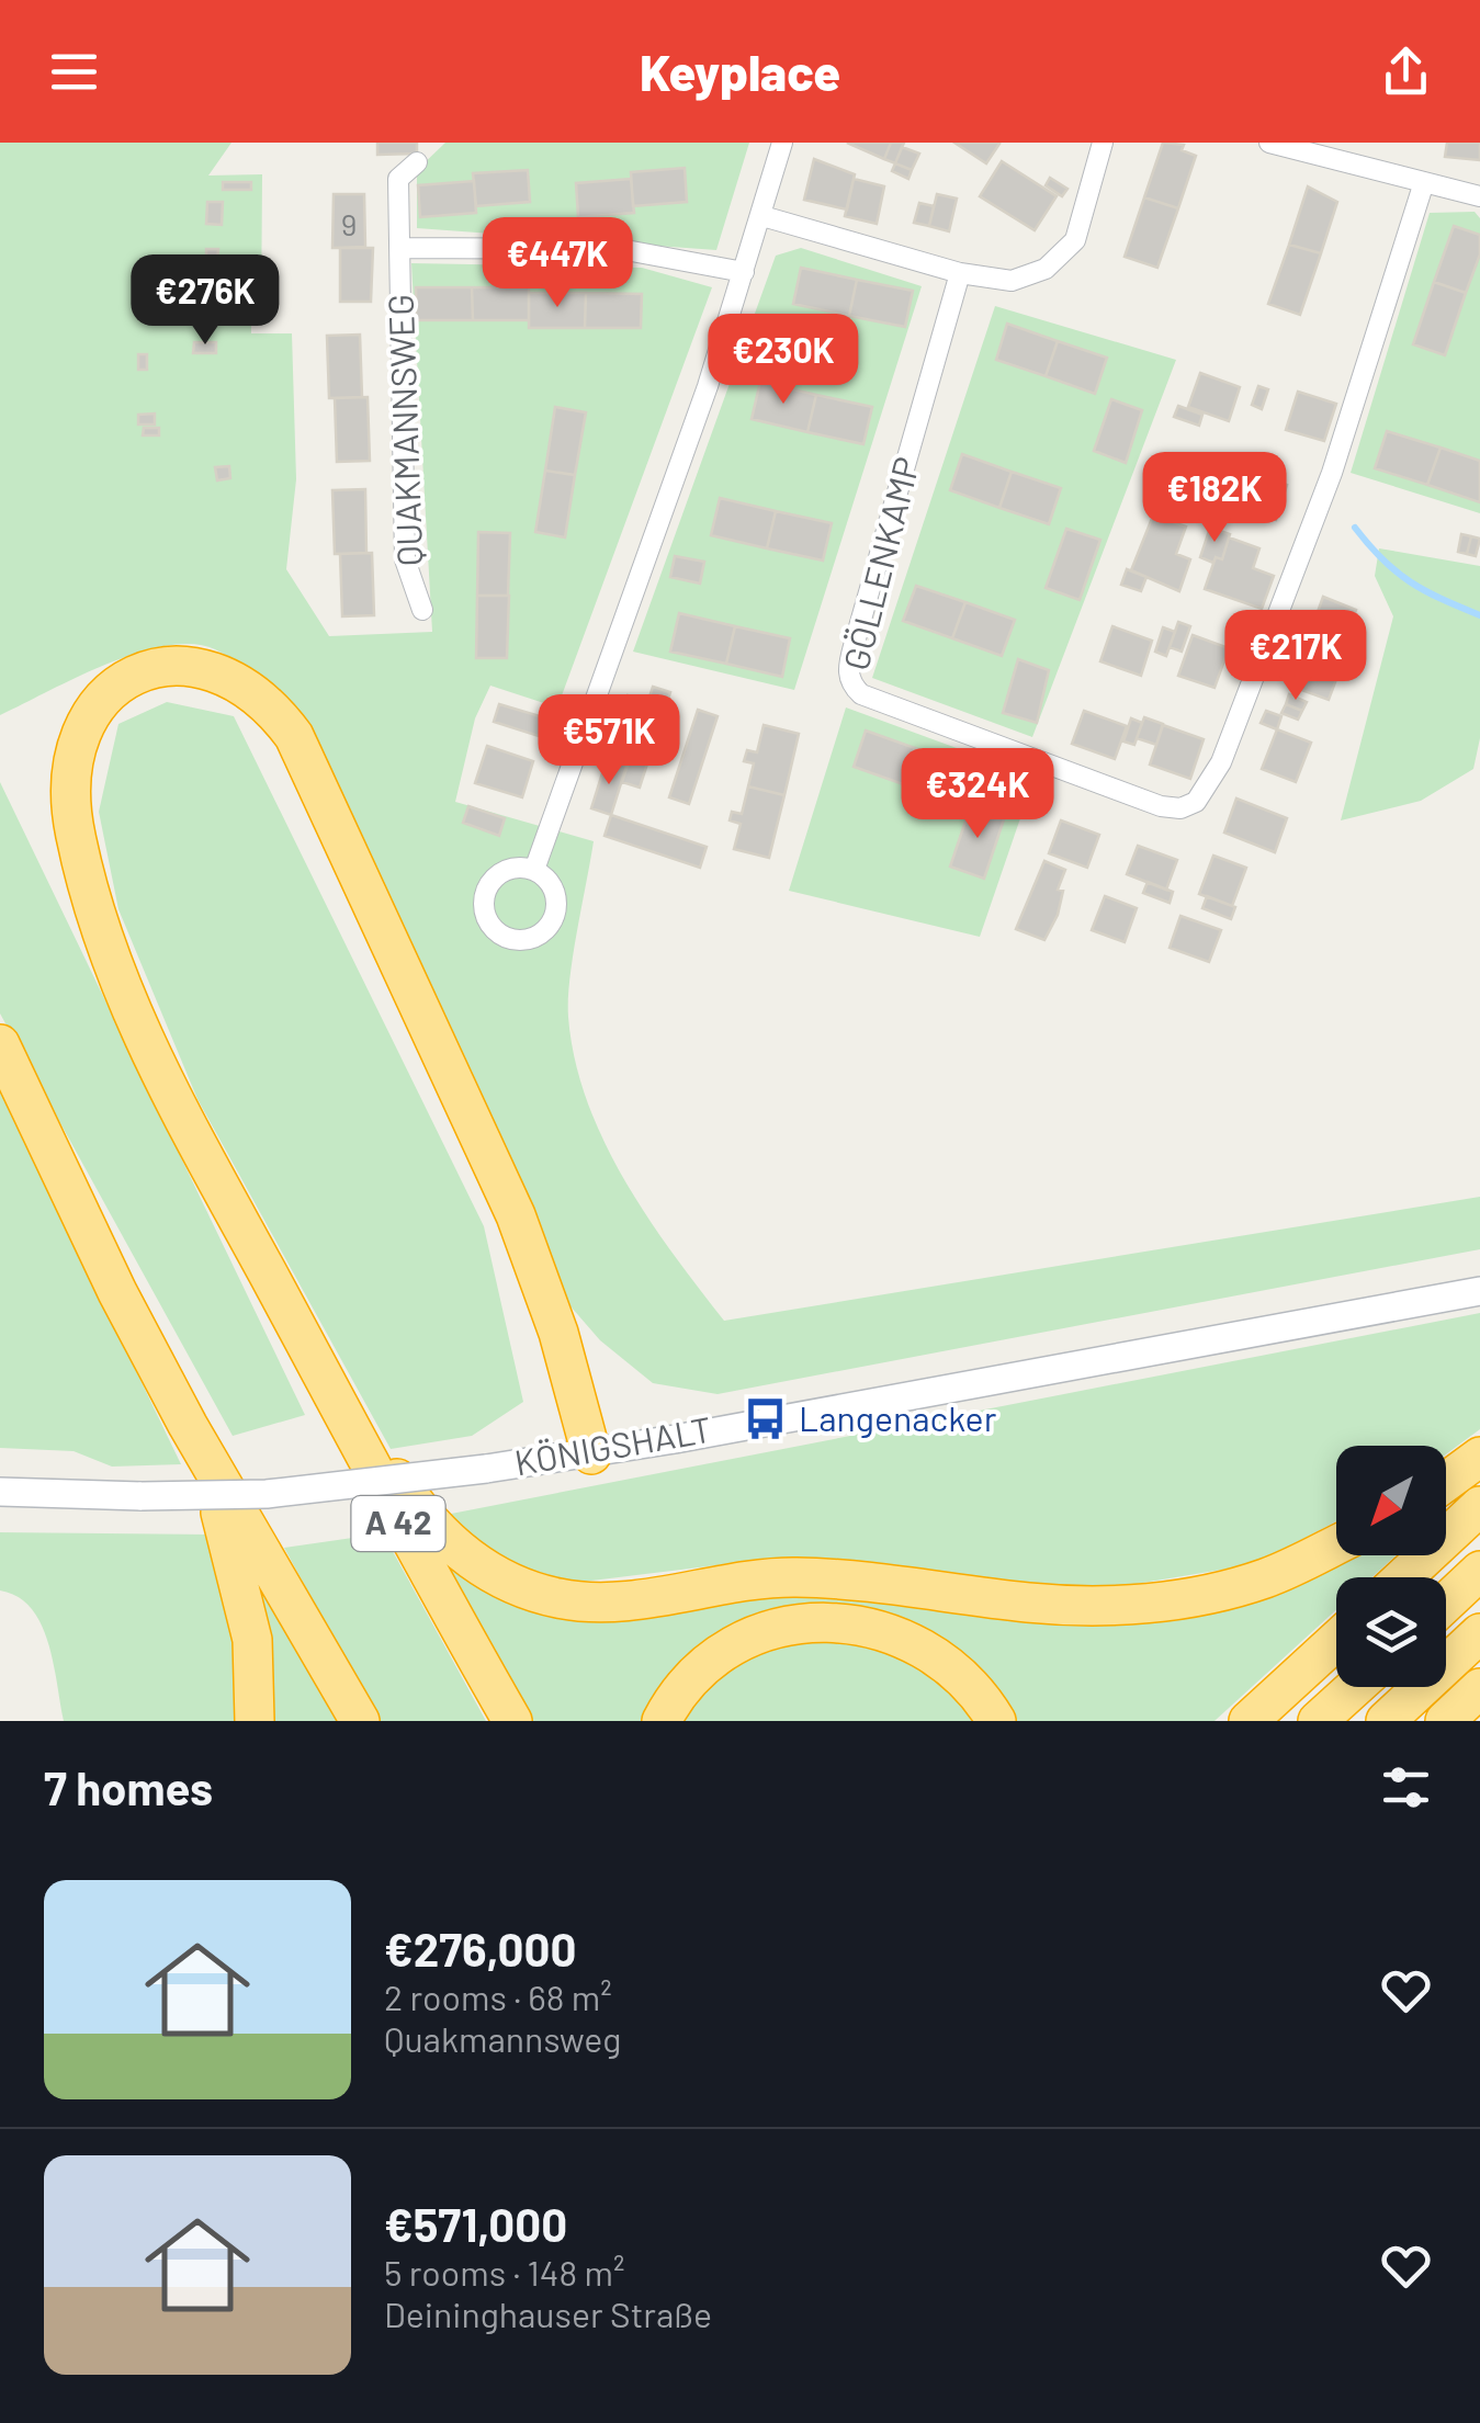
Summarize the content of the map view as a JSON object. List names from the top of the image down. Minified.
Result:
{"streets":{"highway":["A 42"],"main road":["KÖNIGSHALT"],"street":["QUAKMANNSWEG","GÖLLENKAMP"]},"places":{"bus stop":["Langenacker"]},"house_numbers":["9"],"north":"bottom left","page":{"header":"Keyplace","price":["€447K","€276K","€230K","€182K","€217K","€571K","€324K"],"heading":"7 homes","list":[{"name":"€276,000","note":"2 rooms · 68 m² · Quakmannsweg"},{"name":"€571,000","note":"5 rooms · 148 m² · Deininghauser Straße"}]}}
